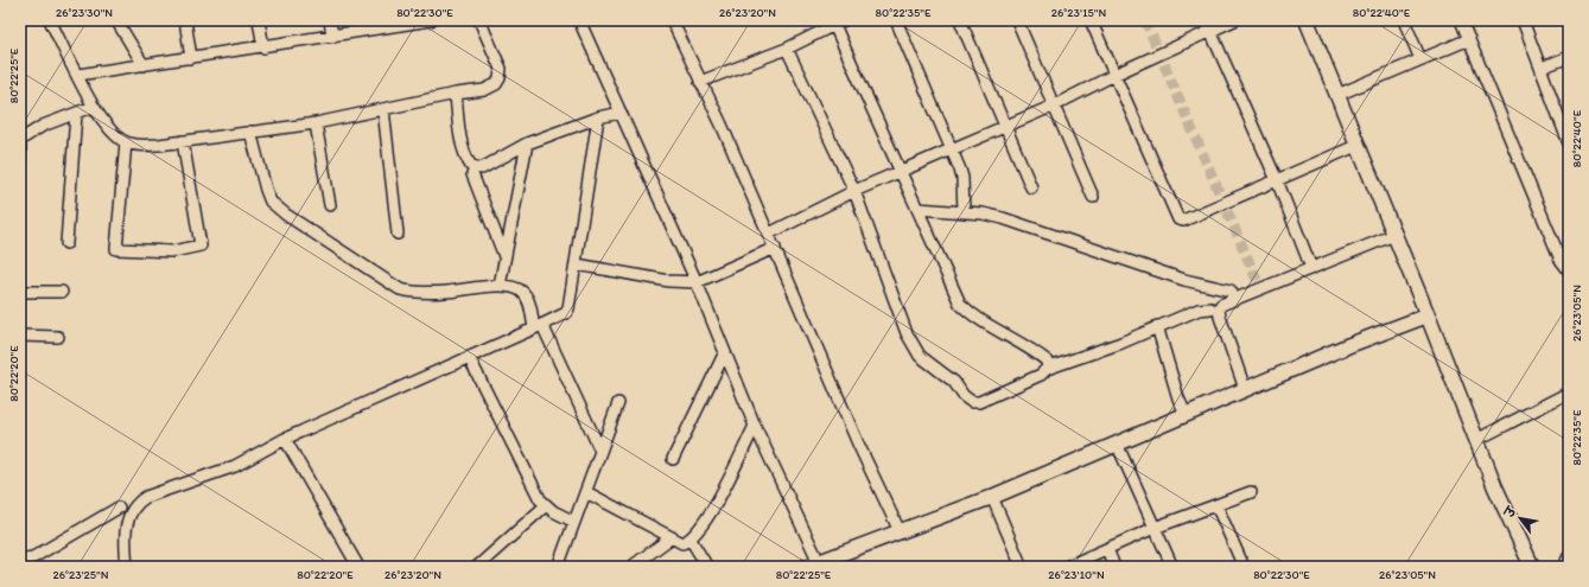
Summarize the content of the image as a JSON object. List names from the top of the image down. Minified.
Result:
{"north":"top left","coordinates":["26°23'30\"N","80°22'30\"E","26°23'20\"N","80°22'35\"E","26°23'15\"N","80°22'40\"E","80°22'25\"E","26°23'05\"N","80°22'20\"E","26°23'25\"N","26°23'10\"N"]}
